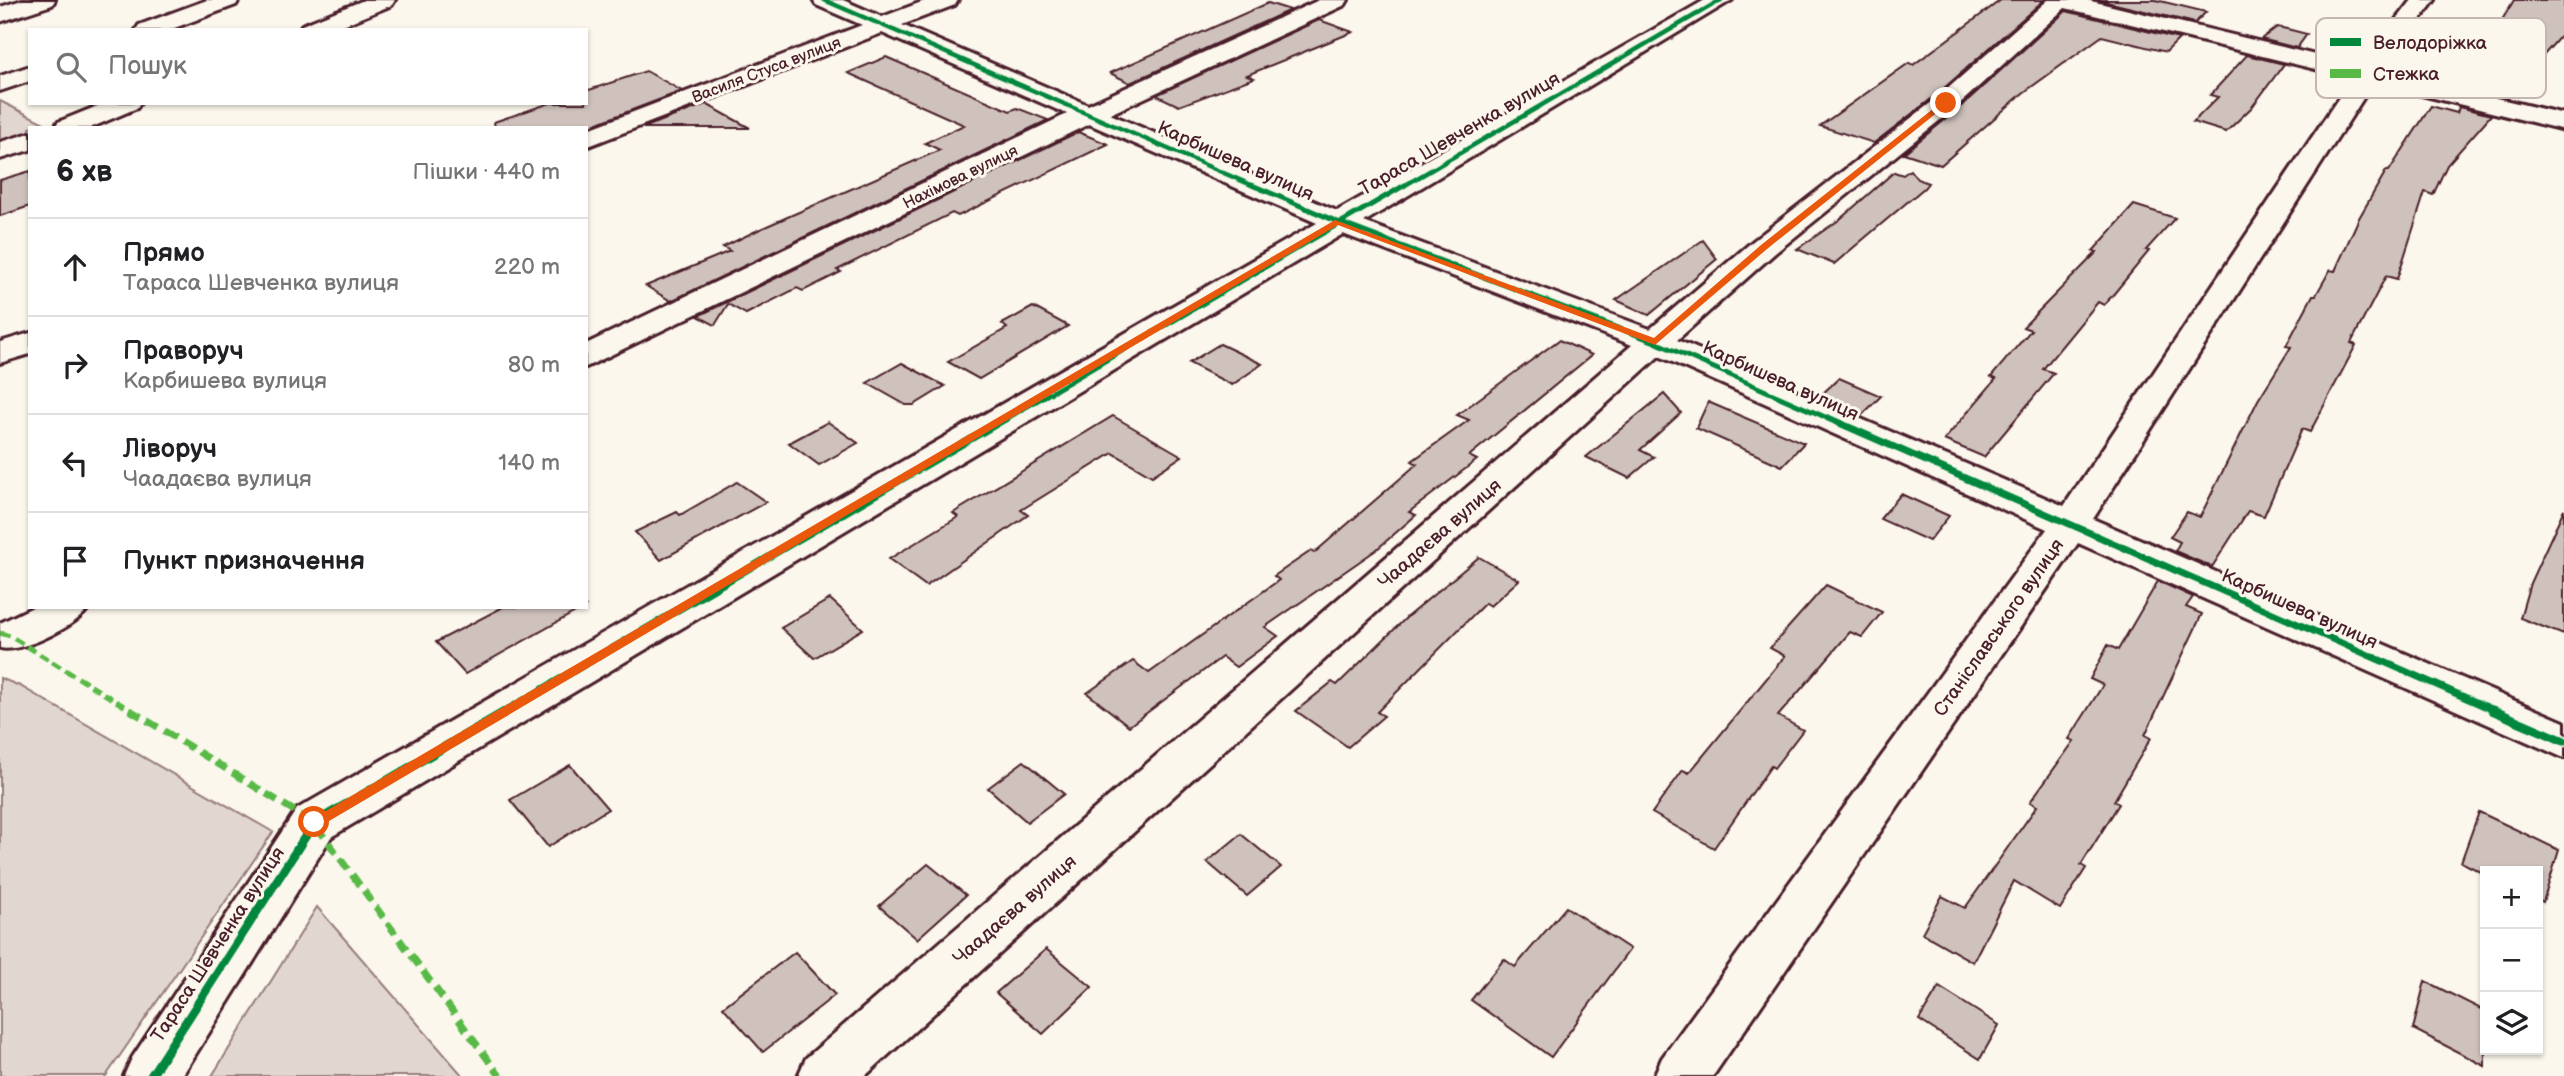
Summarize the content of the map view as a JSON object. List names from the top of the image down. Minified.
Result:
{"streets":{"street":["Василя Стуса вулиця","Тараса Шевченка вулиця","Карбишева вулиця","Нахімова вулиця","Чаадаєва вулиця","Станіславського вулиця"]},"crossings":[["Василя Стуса вулиця","Карбишева вулиця"],["Тараса Шевченка вулиця","Карбишева вулиця"],["Карбишева вулиця","Нахімова вулиця"],["Карбишева вулиця","Чаадаєва вулиця"],["Карбишева вулиця","Станіславського вулиця"]],"legend":["Велодоріжка","Стежка"],"page":{"search":"Пошук","heading":["6 хв","Пішки · 440 m"],"list":[["Прямо","Тараса Шевченка вулиця","220 m"],["Праворуч","Карбишева вулиця","80 m"],["Ліворуч","Чаадаєва вулиця","140 m"],"Пункт призначення"],"map_buttons":["+","−"]}}
